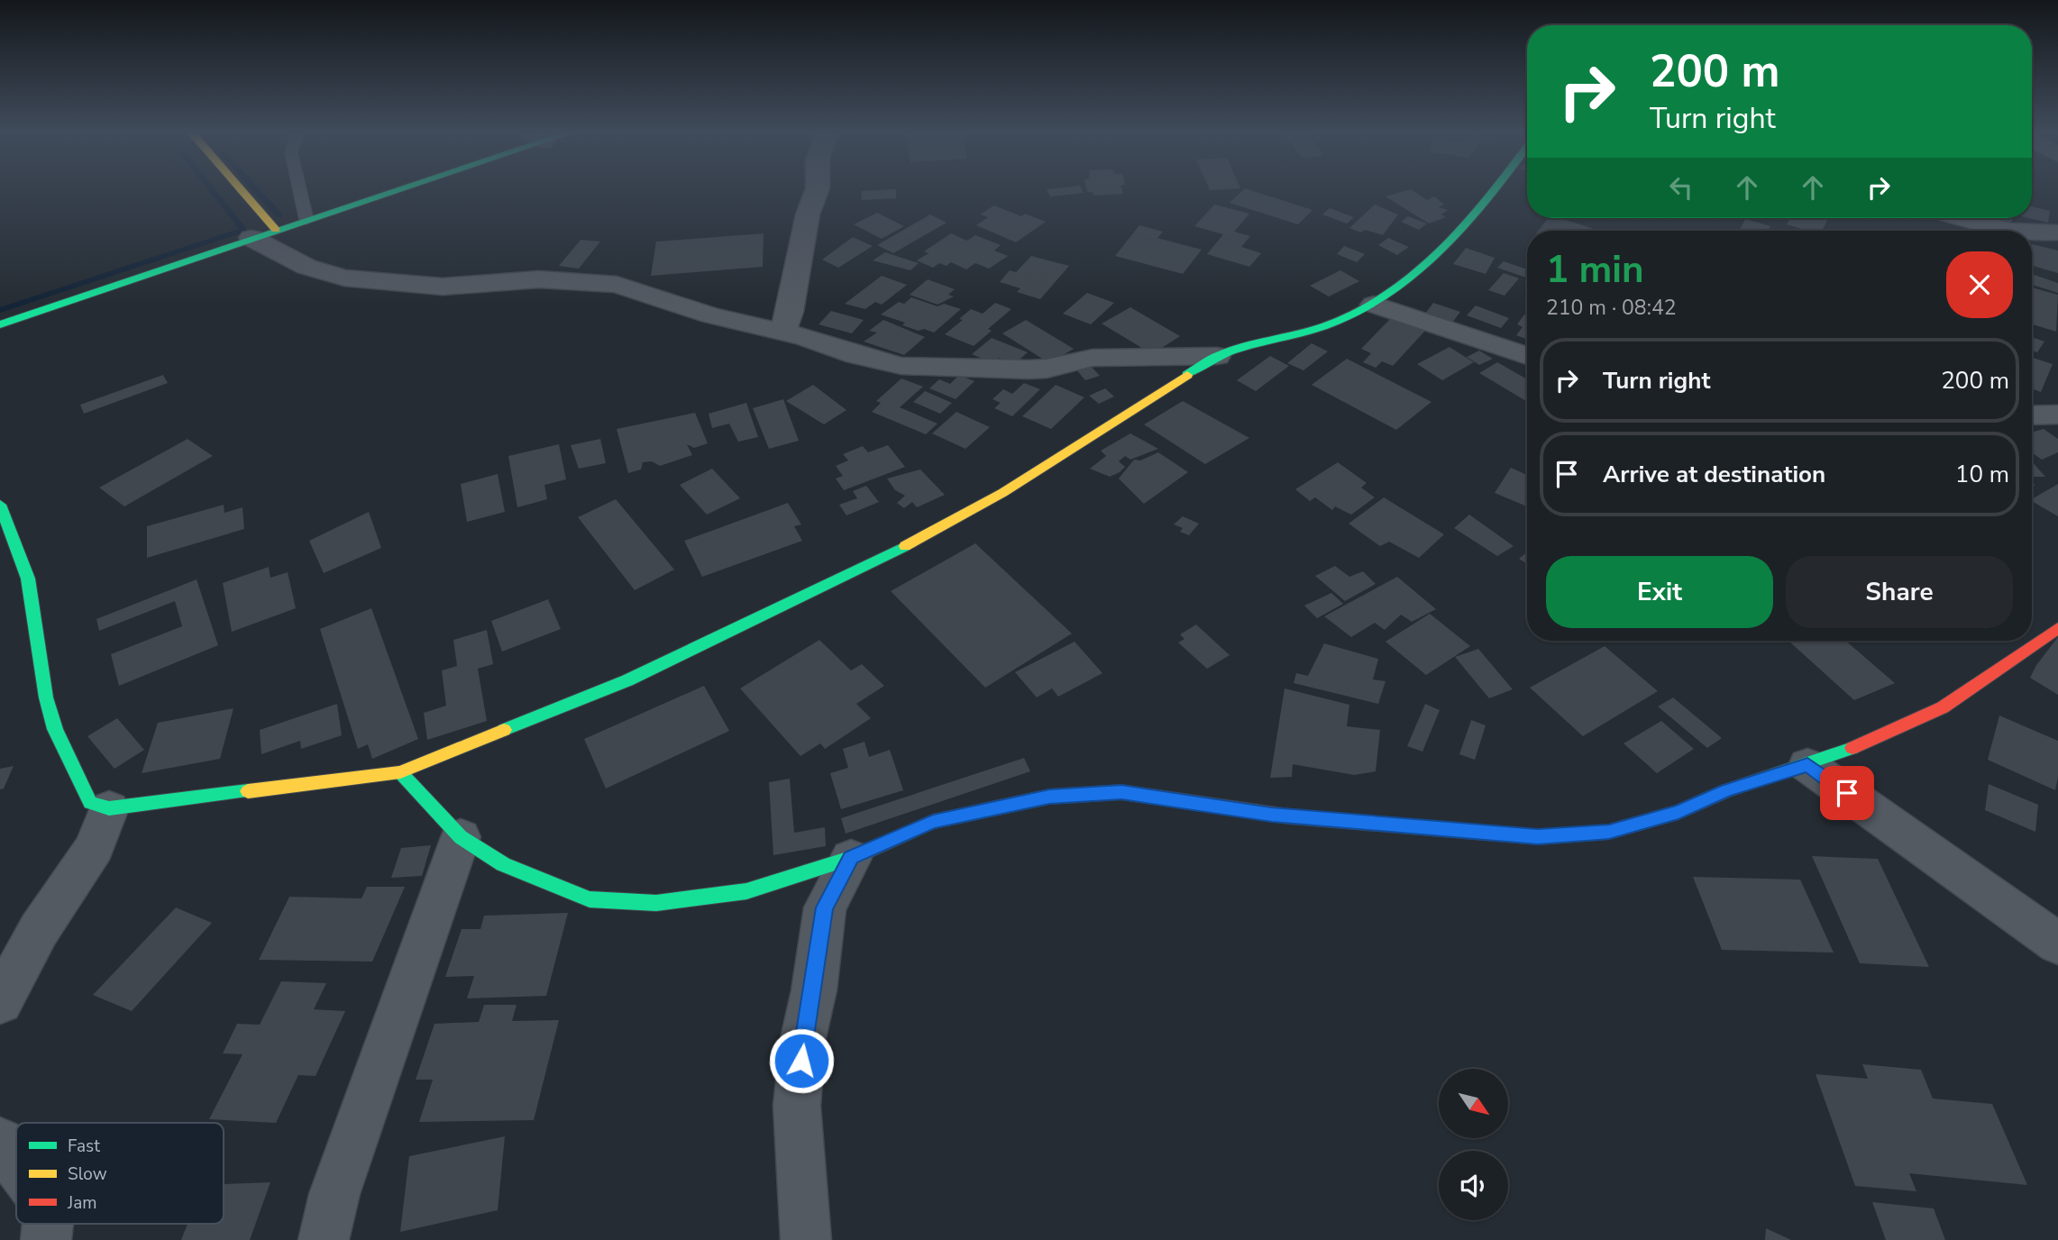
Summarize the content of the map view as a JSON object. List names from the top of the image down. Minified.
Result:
{"legend":["Fast","Slow","Jam"],"north":"bottom right","page":{"turn":["200 m","Turn right"],"heading":["1 min","210 m · 08:42"],"list":[{"name":"Turn right","value":"200 m"},{"name":"Arrive at destination","value":"10 m"}],"buttons":["Exit","Share"]}}
